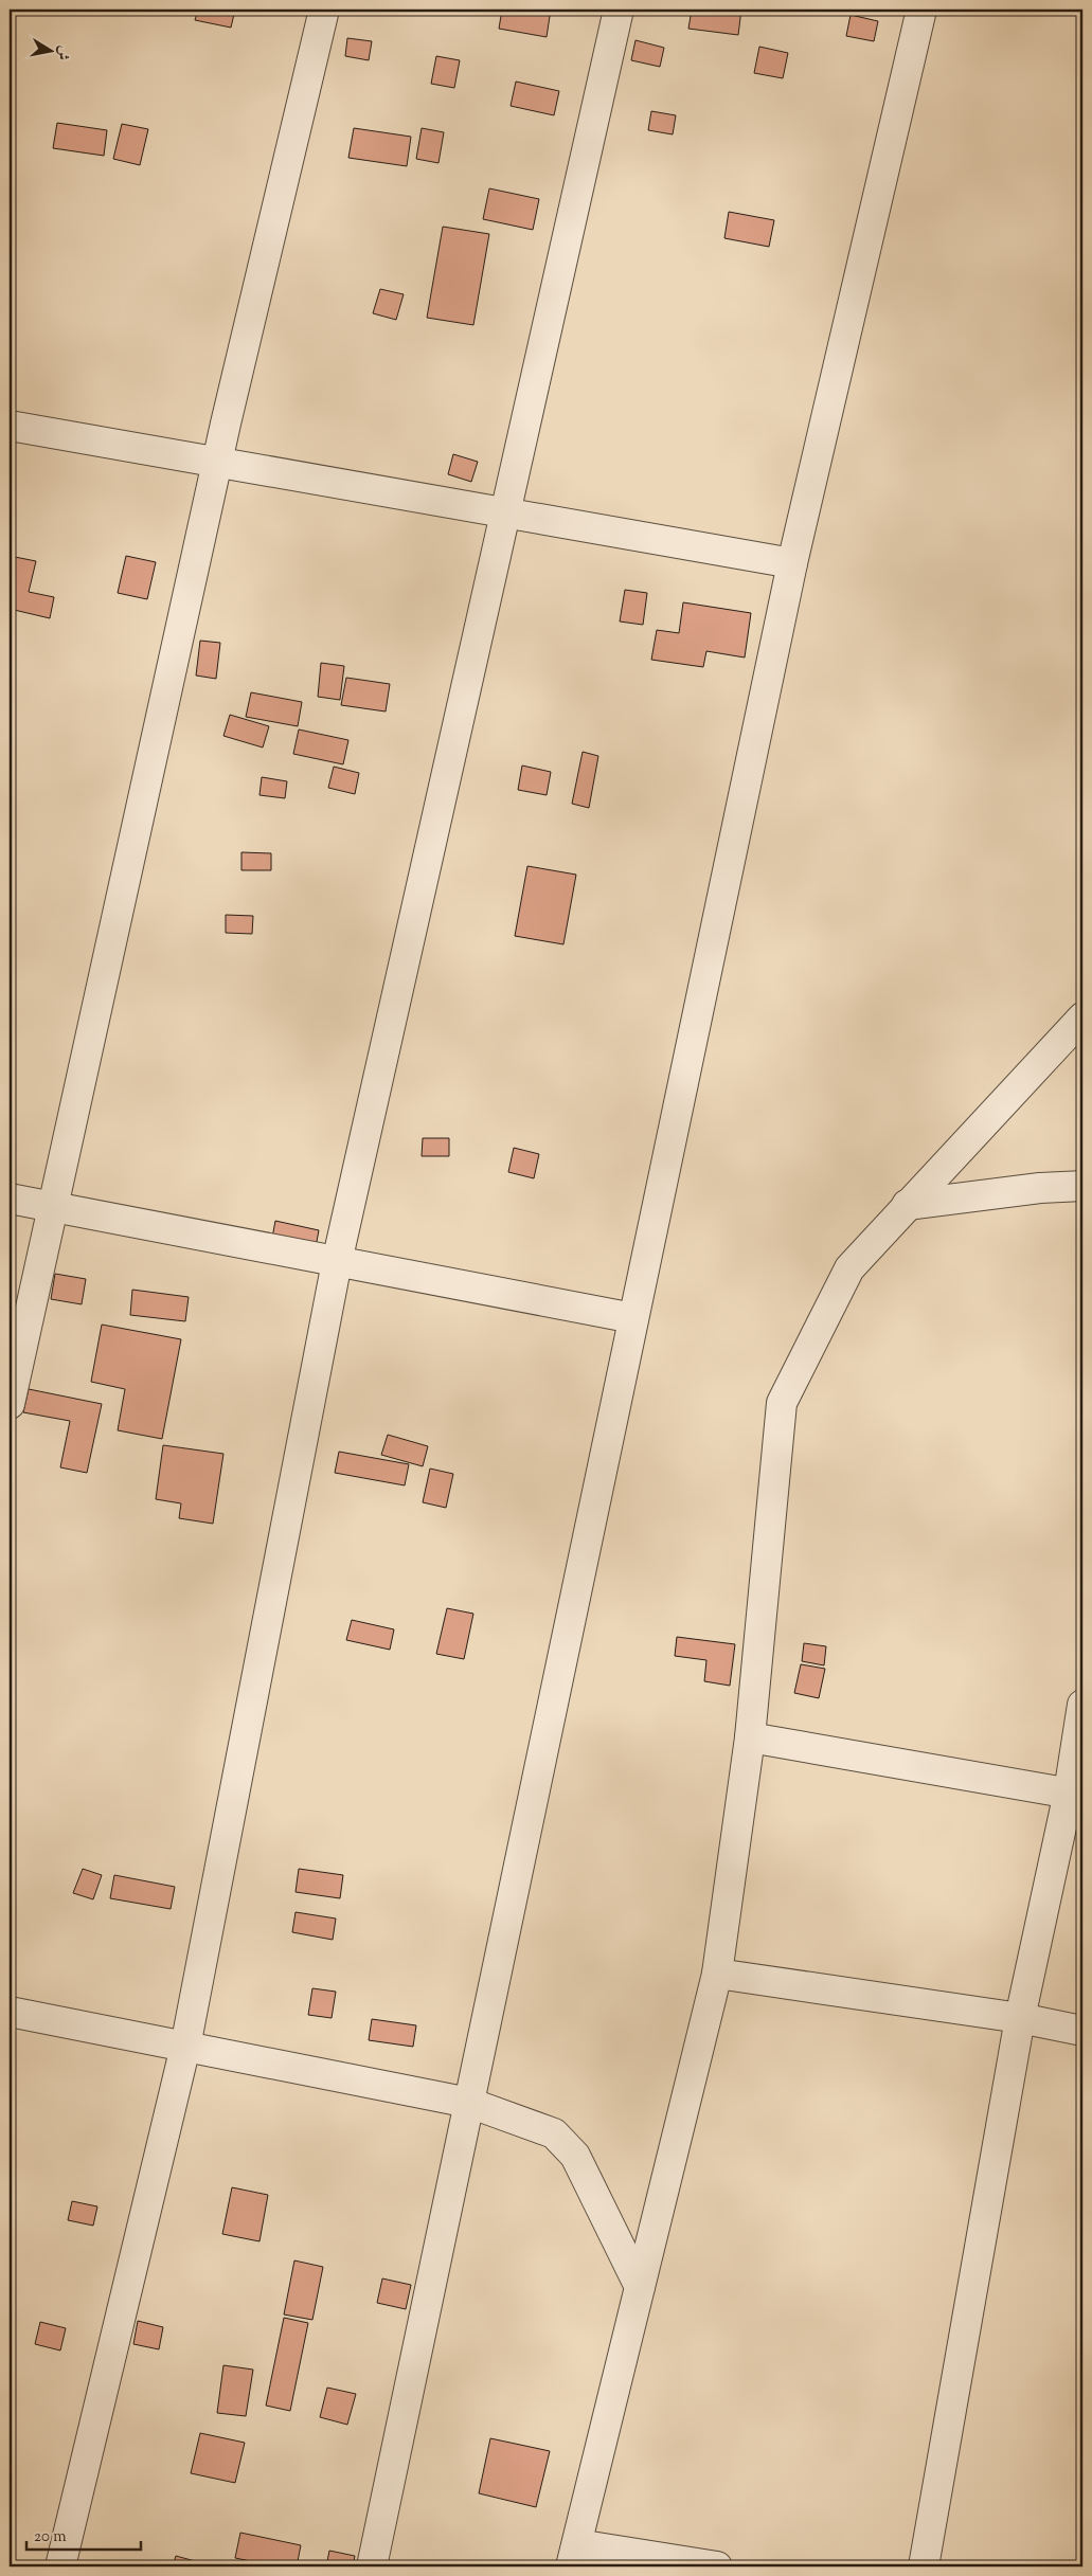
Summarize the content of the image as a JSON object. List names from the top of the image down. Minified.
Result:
{"scale_bar":"20 m","north":"right"}
